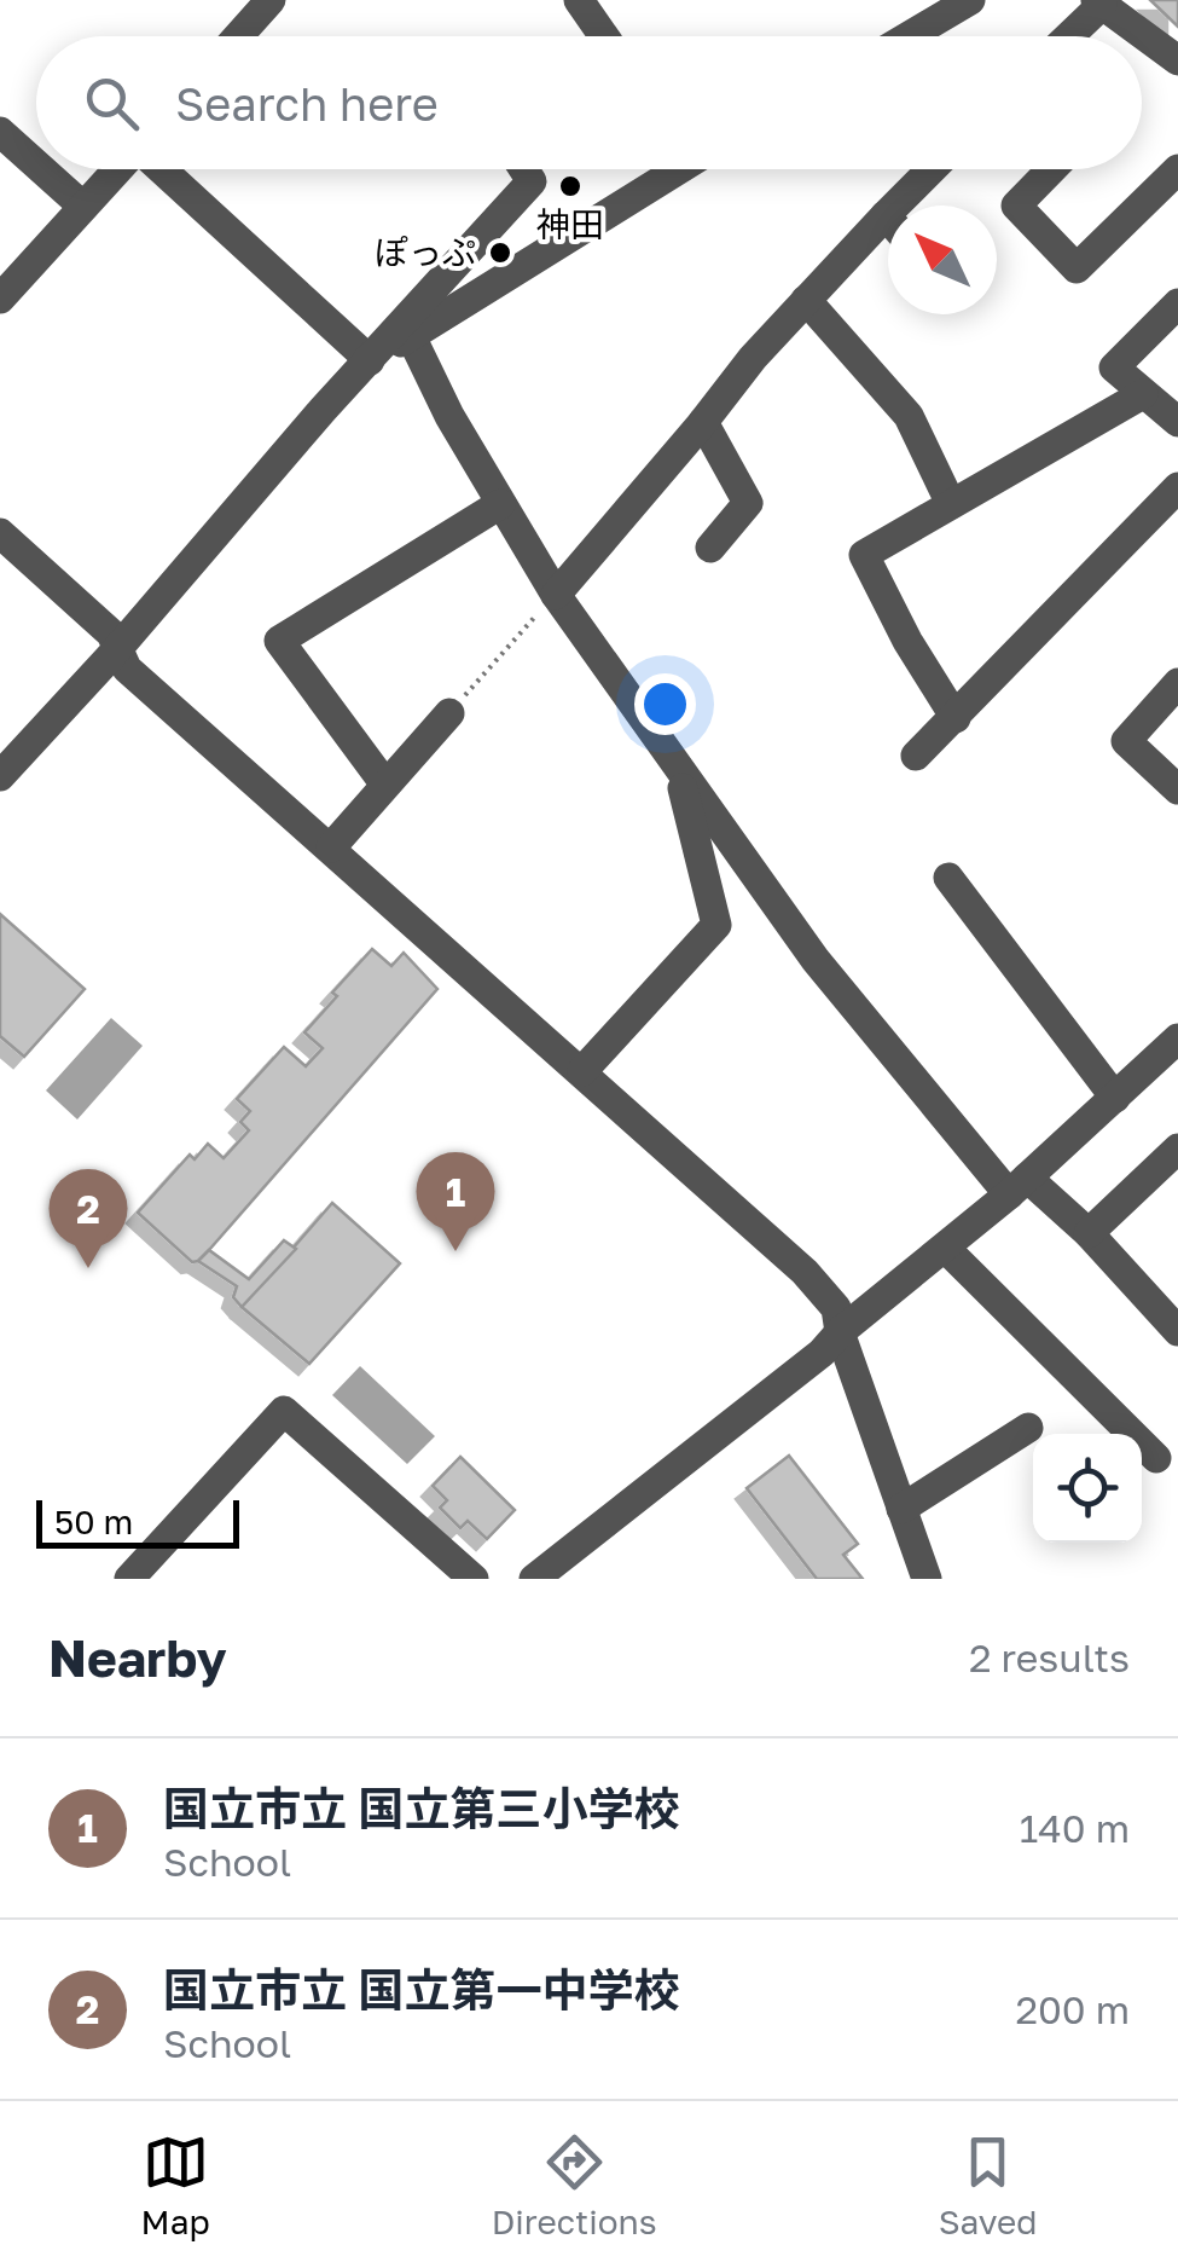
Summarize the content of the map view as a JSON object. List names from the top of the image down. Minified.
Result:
{"places":["神田","ぽっぷ"],"scale_bar":"50 m","north":"top left","page":{"search":"Search here","pins":["1","2"],"scale":"50 m","heading":["Nearby","2 results"],"list":[{"mark":"1","name":"国立市立 国立第三小学校","note":"School","value":"140 m"},{"mark":"2","name":"国立市立 国立第一中学校","note":"School","value":"200 m"}],"nav":["Map","Directions","Saved"]}}
